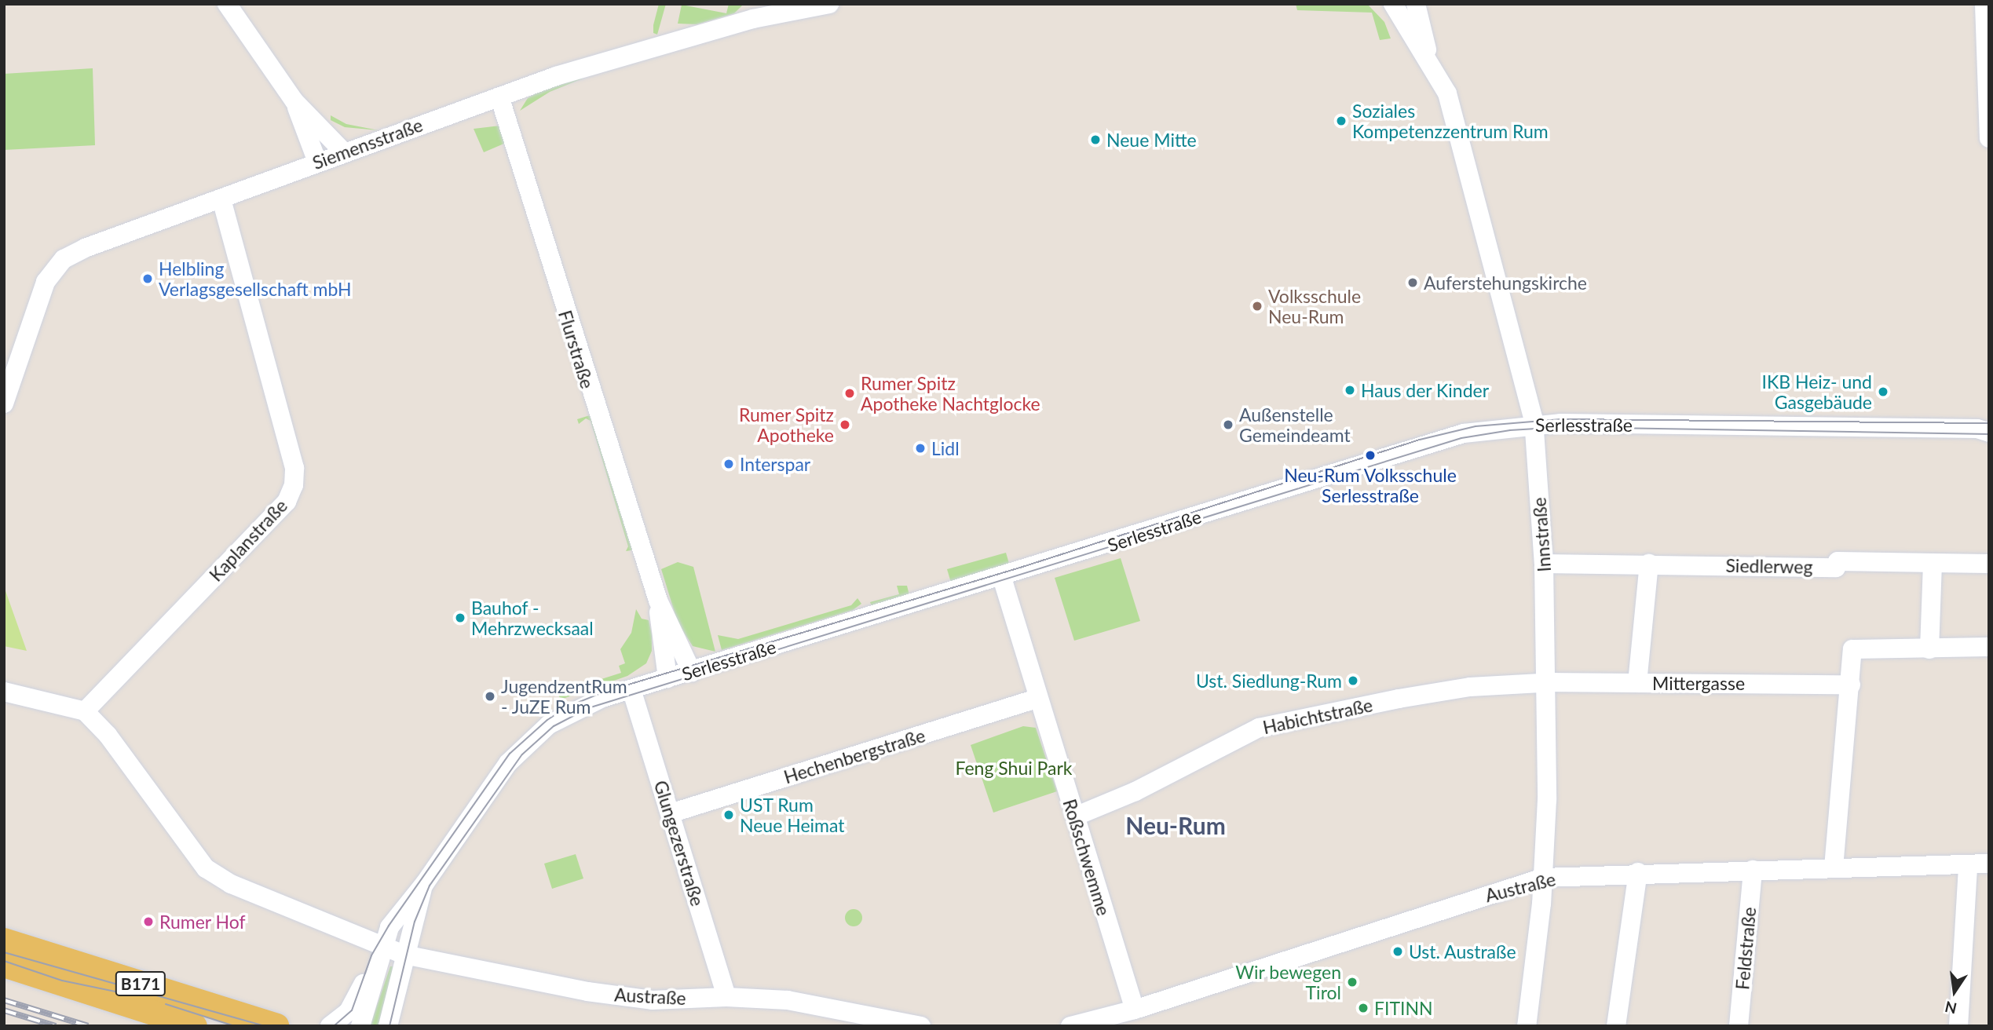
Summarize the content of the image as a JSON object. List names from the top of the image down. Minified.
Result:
{"streets":{"main road":["B171"],"street":["Siemensstraße","Flurstraße","Serlesstraße","Innstraße","Kaplanstraße","Siedlerweg","Mittergasse","Habichtstraße","Hechenbergstraße","Glungezerstraße","Roßschwemme","Austraße","Feldstraße"]},"crossings":[["Siemensstraße","Flurstraße"],["Siemensstraße","Kaplanstraße"],["Flurstraße","Serlesstraße"],["Serlesstraße","Innstraße"],["Serlesstraße","Glungezerstraße"],["Serlesstraße","Roßschwemme"],["Serlesstraße","Austraße"],["Innstraße","Siedlerweg"],["Innstraße","Mittergasse"],["Innstraße","Habichtstraße"],["Innstraße","Austraße"],["Mittergasse","Habichtstraße"],["Habichtstraße","Roßschwemme"],["Hechenbergstraße","Glungezerstraße"],["Hechenbergstraße","Roßschwemme"],["Glungezerstraße","Austraße"],["Roßschwemme","Austraße"],["Austraße","Feldstraße"]],"districts":["Neu-Rum"],"parks":["Feng Shui Park"],"places":["Soziales Kompetenzzentrum Rum","Neue Mitte","Helbling Verlagsgesellschaft mbH","Auferstehungskirche","Volksschule Neu-Rum","Haus der Kinder","IKB Heiz- und Gasgebäude","Rumer Spitz Apotheke Nachtglocke","Rumer Spitz Apotheke","Außenstelle Gemeindeamt","Lidl","Neu-Rum Volksschule Serlesstraße","Interspar","Bauhof - Mehrzwecksaal","Ust. Siedlung-Rum","JugendzentRum - JuZE Rum","UST Rum Neue Heimat","Rumer Hof","Ust. Austraße","Wir bewegen Tirol","FITINN"],"north":"bottom"}
